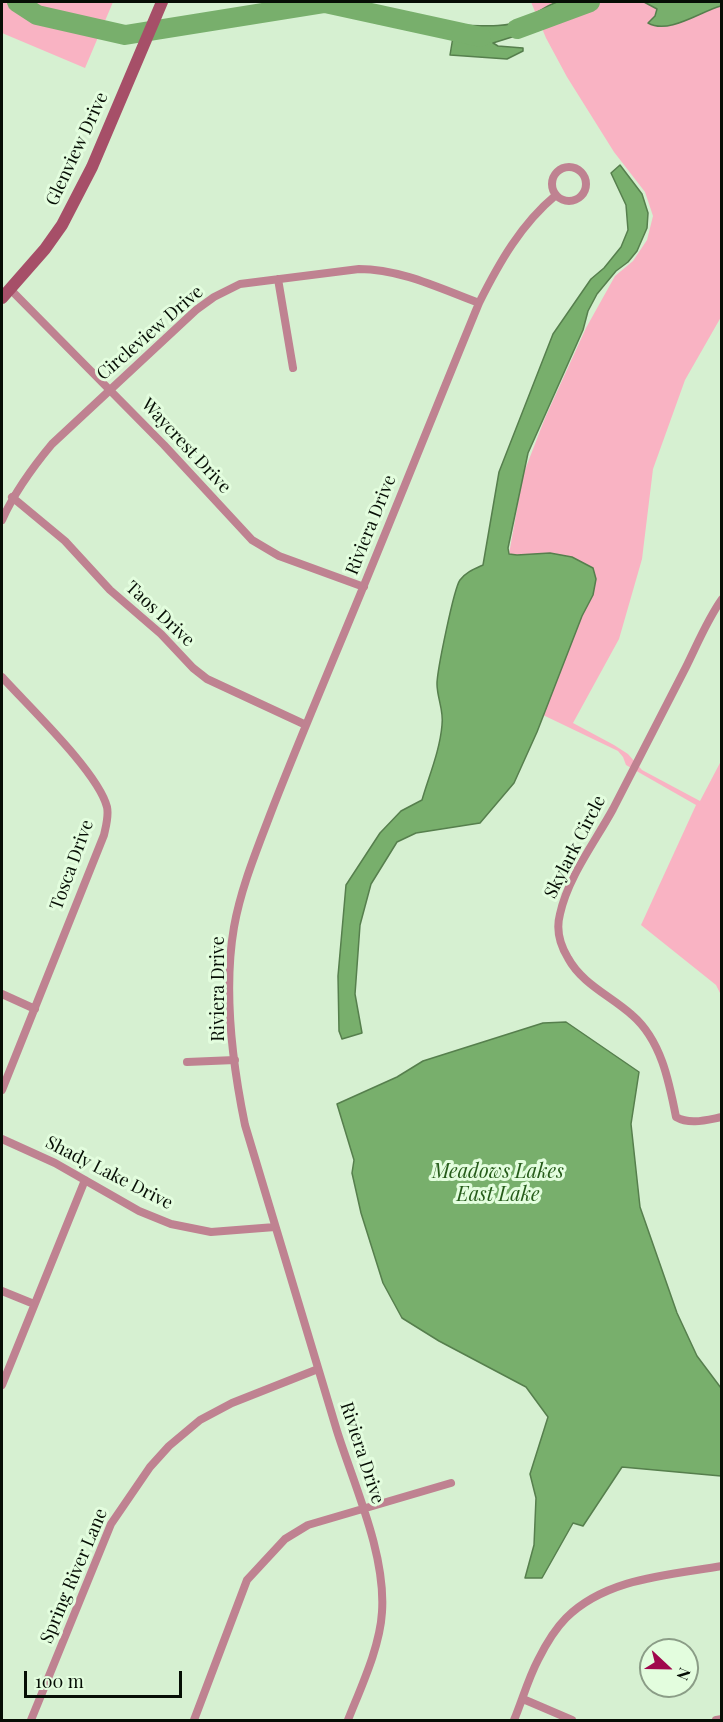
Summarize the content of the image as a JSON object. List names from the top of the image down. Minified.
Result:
{"streets":{"main road":["Glenview Drive"],"street":["Circleview Drive","Waycrest Drive","Riviera Drive","Taos Drive","Skylark Circle","Tosca Drive","Shady Lake Drive","Spring River Lane"]},"crossings":[["Glenview Drive","Waycrest Drive"],["Circleview Drive","Waycrest Drive"],["Circleview Drive","Riviera Drive"],["Circleview Drive","Taos Drive"],["Waycrest Drive","Riviera Drive"],["Riviera Drive","Taos Drive"],["Riviera Drive","Shady Lake Drive"],["Riviera Drive","Spring River Lane"]],"water":["Meadows Lakes East Lake"],"scale_bar":"100 m","north":"right"}
